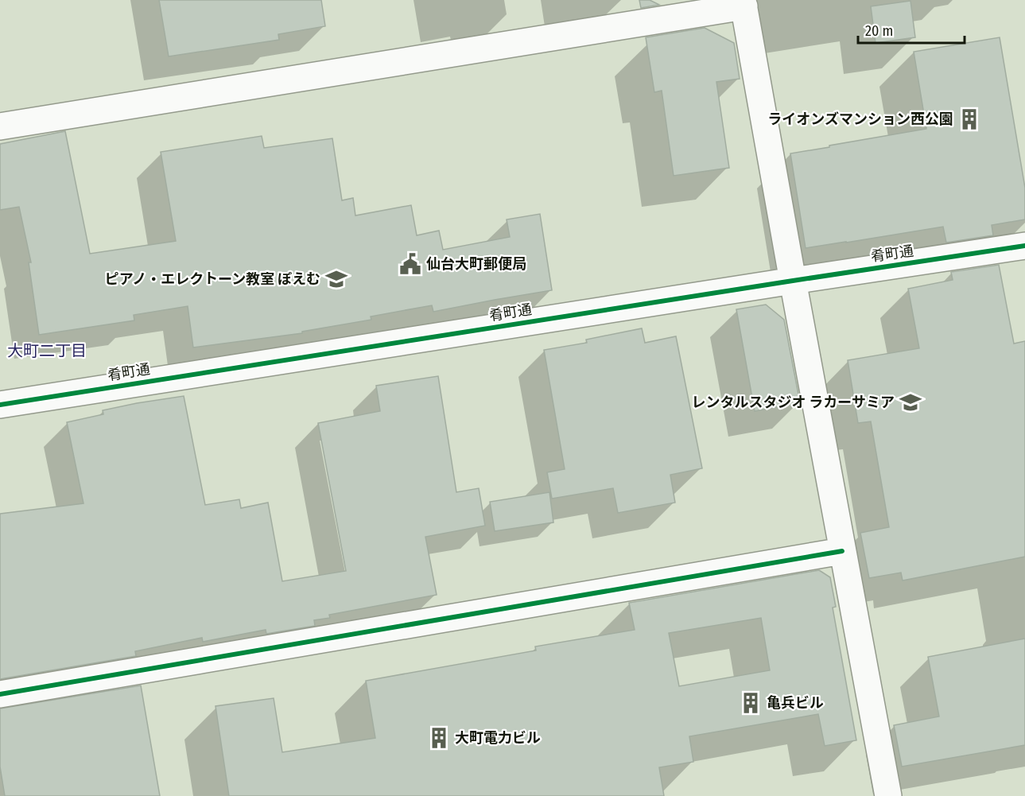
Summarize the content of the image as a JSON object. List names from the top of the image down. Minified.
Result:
{"streets":{"street":["肴町通"]},"districts":["大町二丁目"],"places":{"building":["ライオンズマンション西公園","亀兵ビル","大町電力ビル"],"public building":["仙台大町郵便局"],"school or university":["ピアノ・エレクトーン教室 ぽえむ","レンタルスタジオ ラカーサミア"]},"scale_bar":"20 m"}
